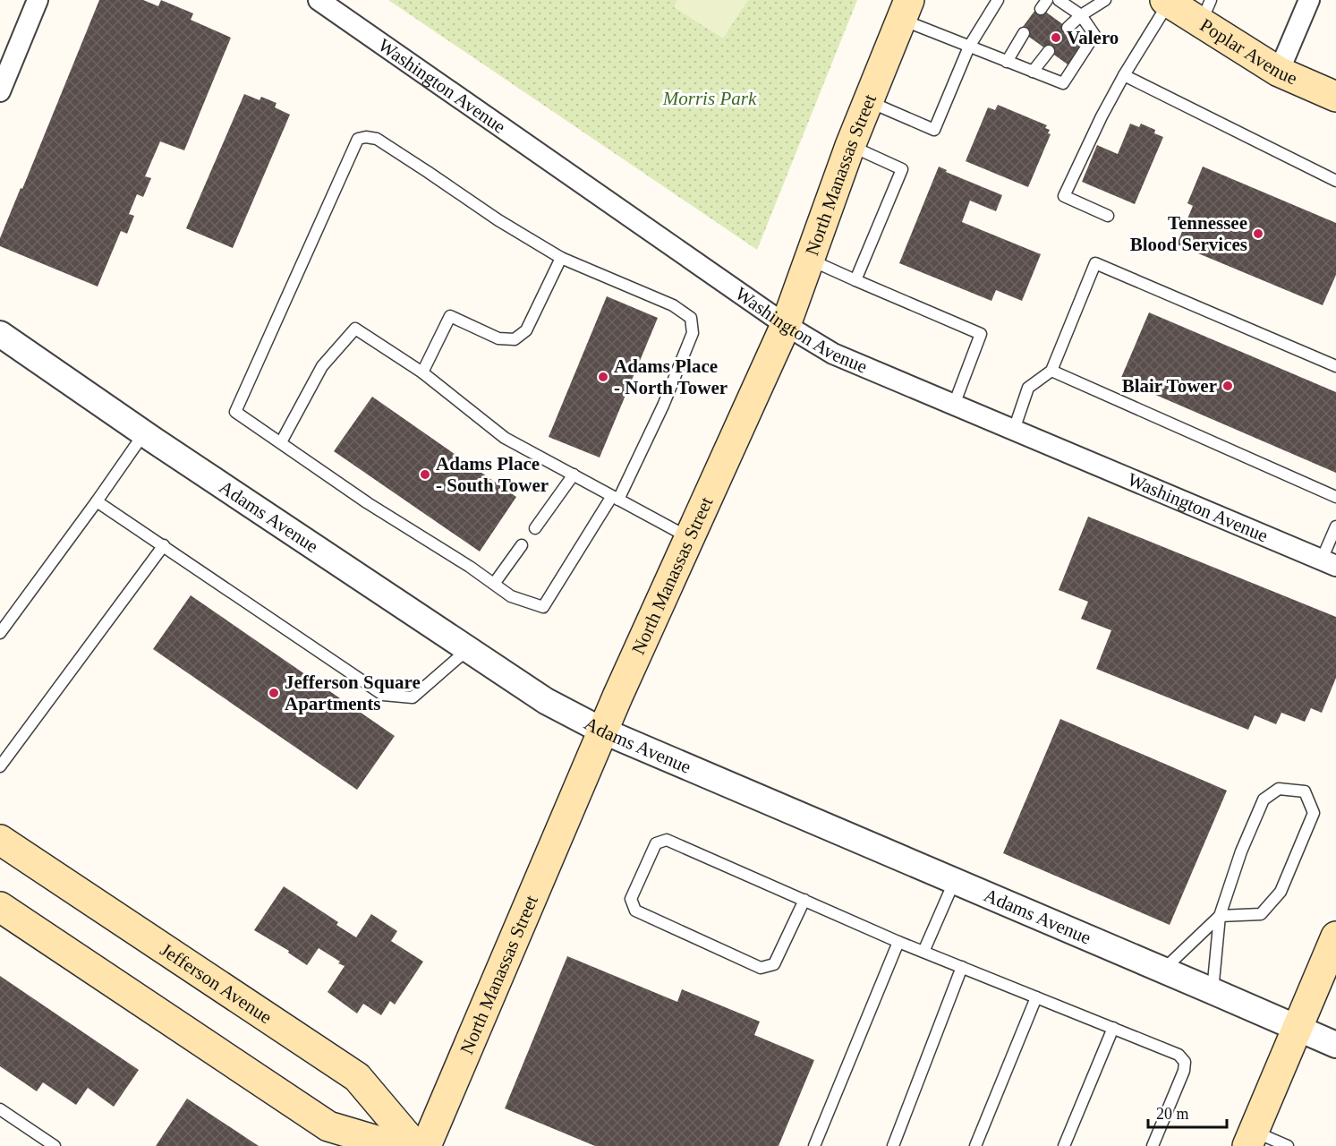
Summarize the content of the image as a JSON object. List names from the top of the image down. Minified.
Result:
{"streets":{"main road":["Poplar Avenue","North Manassas Street","Jefferson Avenue"],"street":["Washington Avenue","Adams Avenue"]},"crossings":[["Washington Avenue","North Manassas Street"],["North Manassas Street","Adams Avenue"]],"parks":["Morris Park"],"places":["Valero","Tennessee Blood Services","Adams Place - North Tower","Blair Tower","Adams Place - South Tower","Jefferson Square Apartments"],"scale_bar":"20 m"}
